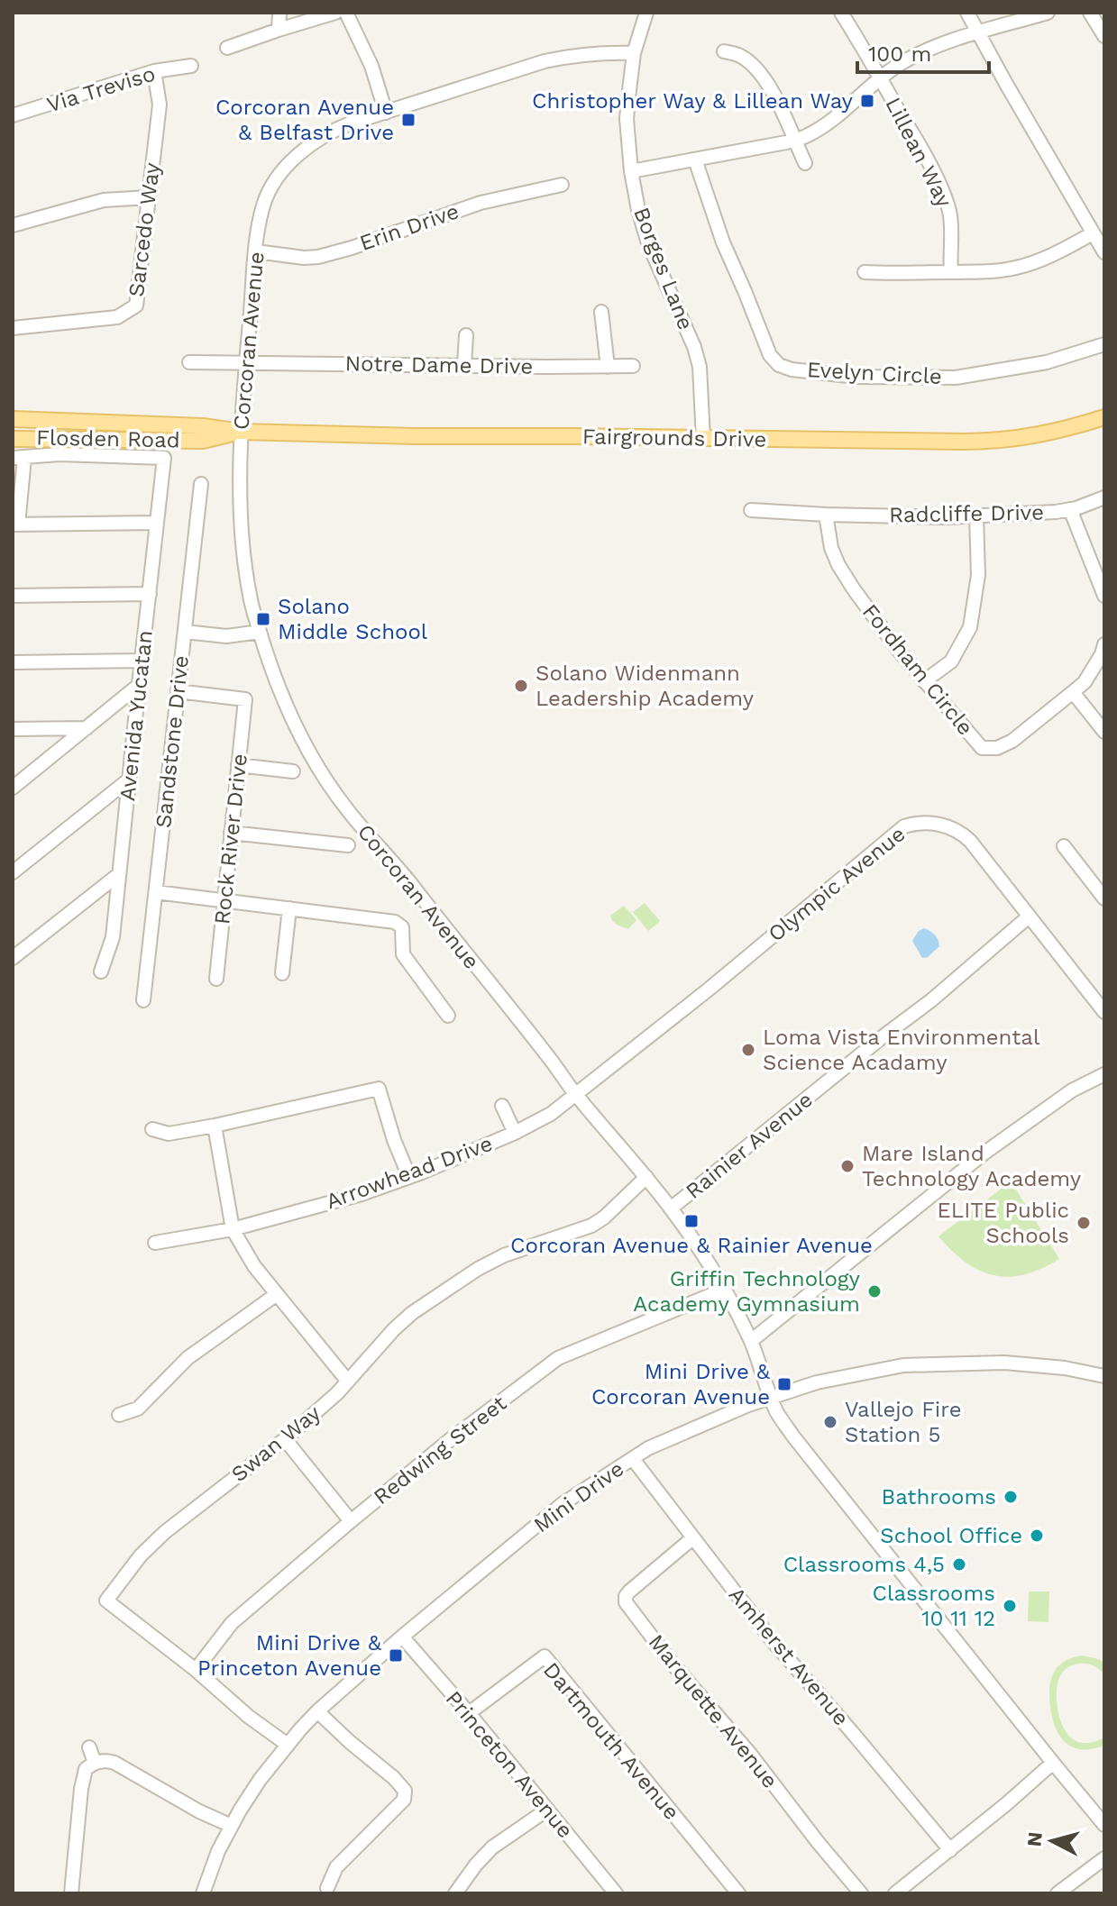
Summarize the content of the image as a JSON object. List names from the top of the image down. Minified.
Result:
{"streets":{"main road":["Fairgrounds Drive","Flosden Road"],"street":["Via Treviso","Lillean Way","Erin Drive","Sarcedo Way","Borges Lane","Corcoran Avenue","Notre Dame Drive","Evelyn Circle","Radcliffe Drive","Fordham Circle","Avenida Yucatan","Sandstone Drive","Rock River Drive","Olympic Avenue","Rainier Avenue","Arrowhead Drive","Swan Way","Redwing Street","Mini Drive","Amherst Avenue","Marquette Avenue","Dartmouth Avenue","Princeton Avenue"]},"crossings":[["Via Treviso","Sarcedo Way"],["Erin Drive","Corcoran Avenue"],["Borges Lane","Corcoran Avenue"],["Borges Lane","Fairgrounds Drive"],["Corcoran Avenue","Notre Dame Drive"],["Corcoran Avenue","Fairgrounds Drive"],["Corcoran Avenue","Olympic Avenue"],["Corcoran Avenue","Rainier Avenue"],["Corcoran Avenue","Arrowhead Drive"],["Corcoran Avenue","Swan Way"],["Corcoran Avenue","Redwing Street"],["Corcoran Avenue","Mini Drive"],["Fairgrounds Drive","Flosden Road"],["Radcliffe Drive","Fordham Circle"],["Sandstone Drive","Rock River Drive"],["Olympic Avenue","Rainier Avenue"],["Olympic Avenue","Arrowhead Drive"],["Swan Way","Redwing Street"],["Swan Way","Mini Drive"],["Mini Drive","Amherst Avenue"],["Mini Drive","Princeton Avenue"],["Amherst Avenue","Marquette Avenue"],["Dartmouth Avenue","Princeton Avenue"]],"places":{"transit":["Christopher Way & Lillean Way","Corcoran Avenue & Belfast Drive","Solano Middle School","Corcoran Avenue & Rainier Avenue","Mini Drive & Corcoran Avenue","Mini Drive & Princeton Avenue"],"other":["Solano Widenmann Leadership Academy","Loma Vista Environmental Science Acadamy","Mare Island Technology Academy","ELITE Public Schools","Griffin Technology Academy Gymnasium","Vallejo Fire Station 5","Bathrooms","School Office","Classrooms 4,5","Classrooms 10 11 12"]},"scale_bar":"100 m","north":"left"}
